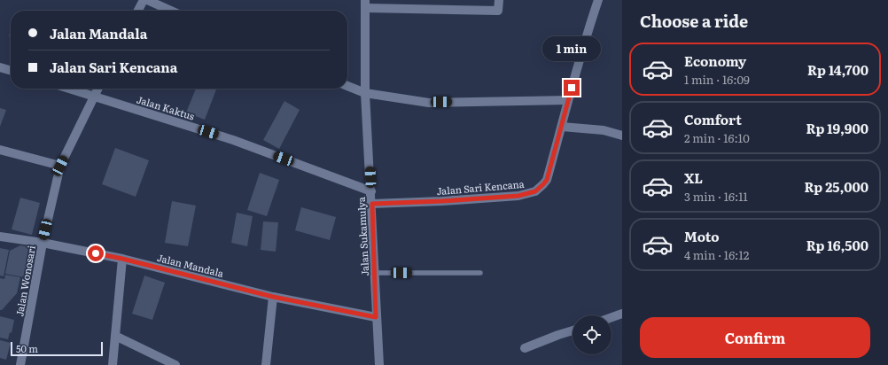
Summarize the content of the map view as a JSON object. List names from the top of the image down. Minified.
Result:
{"streets":{"street":["Jalan Kaktus","Jalan Sari Kencana","Jalan Sukamulya","Jalan Mandala","Jalan Wonosari"]},"crossings":[["Jalan Kaktus","Jalan Sukamulya"],["Jalan Kaktus","Jalan Wonosari"],["Jalan Sari Kencana","Jalan Sukamulya"],["Jalan Sukamulya","Jalan Mandala"],["Jalan Mandala","Jalan Wonosari"]],"scale_bar":"50 m","page":{"heading":"Choose a ride","banner":["Jalan Mandala","Jalan Sari Kencana"],"bubble":"1 min","list":[{"name":"Economy","note":"1 min · 16:09","value":"Rp 14,700"},{"name":"Comfort","note":"2 min · 16:10","value":"Rp 19,900"},{"name":"XL","note":"3 min · 16:11","value":"Rp 25,000"},{"name":"Moto","note":"4 min · 16:12","value":"Rp 16,500"}],"buttons":"Confirm","scale":"50 m"}}
